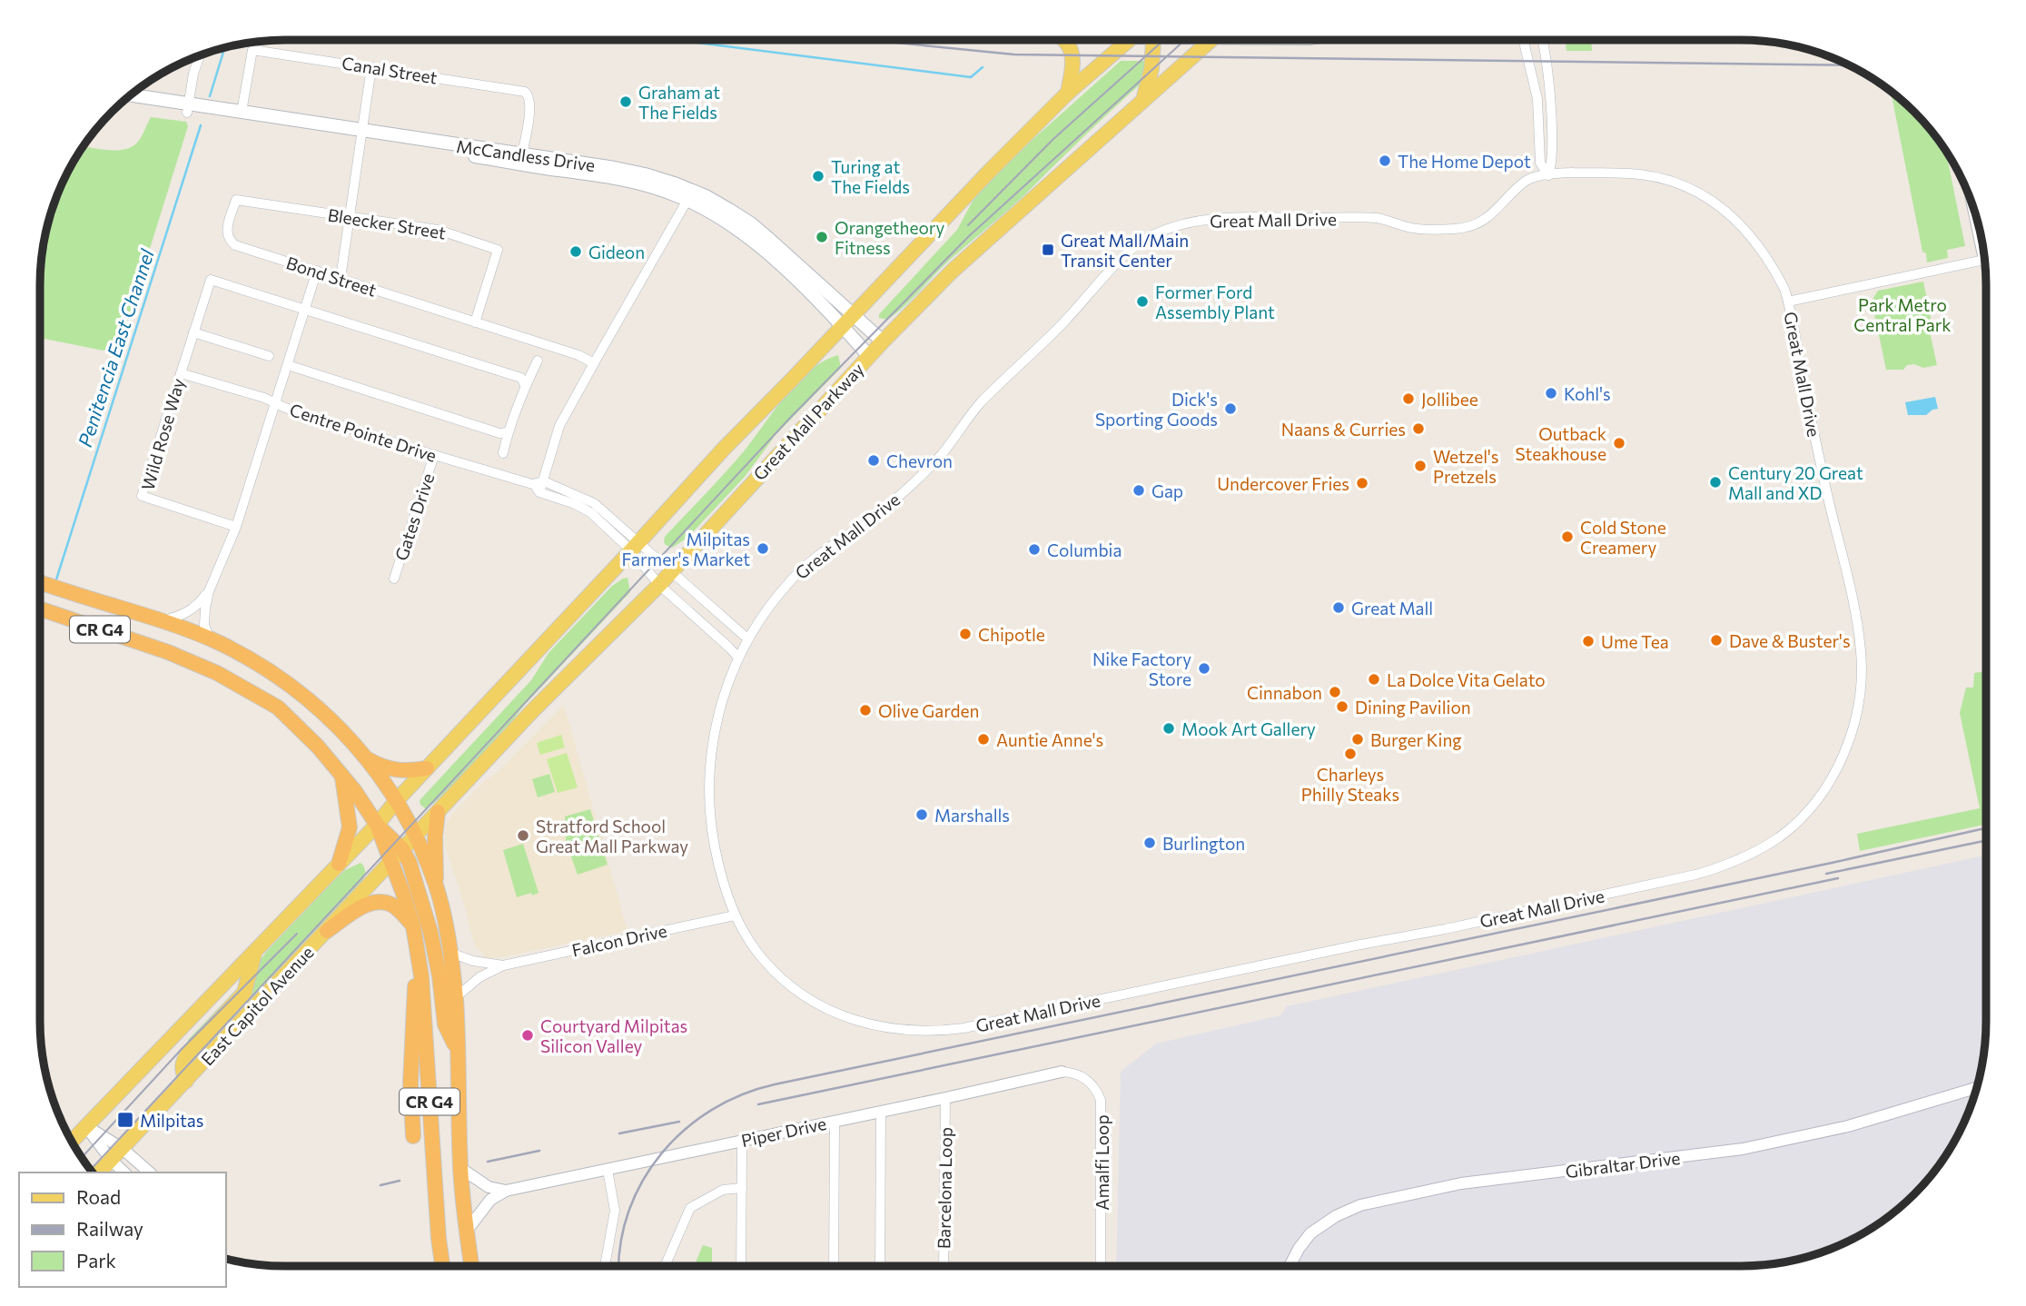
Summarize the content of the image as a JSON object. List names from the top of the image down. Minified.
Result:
{"streets":{"highway":["CR G4"],"main road":["McCandless Drive","Great Mall Parkway","East Capitol Avenue"],"street":["Canal Street","Great Mall Drive","Bleecker Street","Bond Street","Centre Pointe Drive","Wild Rose Way","Gates Drive","Falcon Drive","Piper Drive","Amalfi Loop","Gibraltar Drive","Barcelona Loop"]},"crossings":[["Canal Street","McCandless Drive"],["McCandless Drive","Great Mall Parkway"],["Great Mall Drive","Falcon Drive"],["Bleecker Street","Bond Street"],["Great Mall Parkway","CR G4"],["Great Mall Parkway","East Capitol Avenue"],["Centre Pointe Drive","Wild Rose Way"],["Centre Pointe Drive","Gates Drive"],["Centre Pointe Drive","CR G4"],["CR G4","Falcon Drive"],["CR G4","East Capitol Avenue"],["CR G4","Piper Drive"],["Piper Drive","Amalfi Loop"],["Piper Drive","Barcelona Loop"]],"water":["Penitencia East Channel"],"parks":["Park Metro Central Park"],"places":{"other":["Graham at The Fields","The Home Depot","Turing at The Fields","Orangetheory Fitness","Gideon","Former Ford Assembly Plant","Kohl's","Jollibee","Dick's Sporting Goods","Naans & Curries","Outback Steakhouse","Chevron","Wetzel's Pretzels","Century 20 Great Mall and XD","Undercover Fries","Gap","Cold Stone Creamery","Milpitas Farmer's Market","Columbia","Great Mall","Chipotle","Dave & Buster's","Ume Tea","Nike Factory Store","La Dolce Vita Gelato","Cinnabon","Dining Pavilion","Olive Garden","Mook Art Gallery","Auntie Anne's","Burger King","Charleys Philly Steaks","Marshalls","Stratford School Great Mall Parkway","Burlington","Courtyard Milpitas Silicon Valley"],"transit":["Great Mall/Main Transit Center","Milpitas"]},"legend":["Road","Railway","Park"]}
